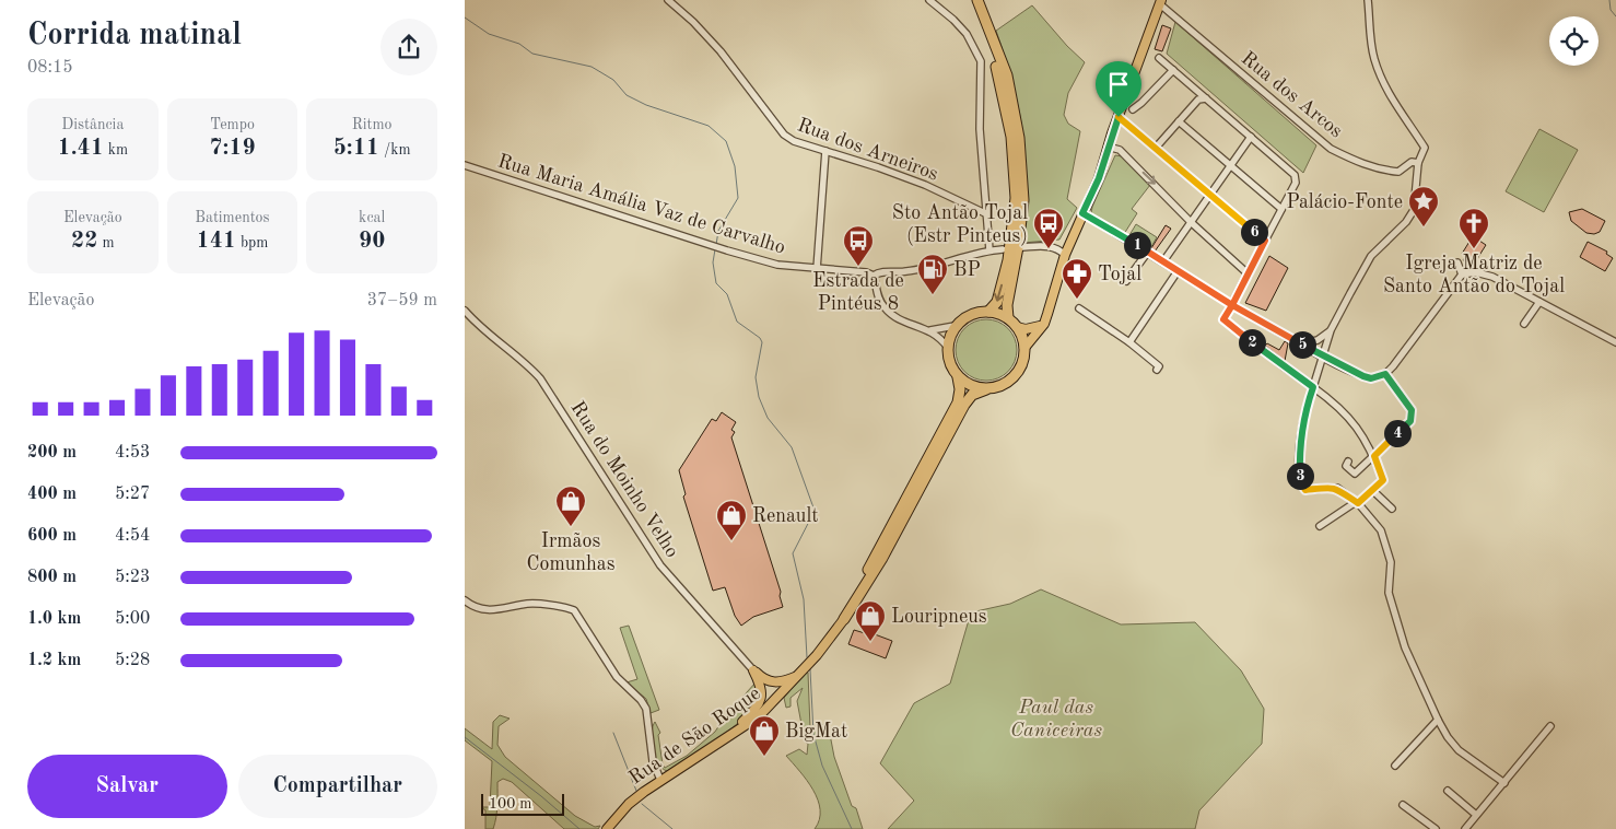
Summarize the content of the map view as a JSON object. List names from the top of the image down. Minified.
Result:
{"streets":{"highway":["Rua de São Roque"],"street":["Rua dos Arcos","Rua dos Arneiros","Rua Maria Amália Vaz de Carvalho","Rua do Moinho Velho"]},"parks":["Paul das Caniceiras"],"places":{"place":["Palácio-Fonte"],"bus stop":["Sto Antão Tojal (Estr Pinteus)","Estrada de Pintéus 8"],"church":["Igreja Matriz de Santo Antão do Tojal"],"fuel station":["BP"],"pharmacy":["Tojal"],"shop":["Irmãos Comunhas","Renault","Louripneus","BigMat"]},"scale_bar":"100 m","page":{"heading":["Corrida matinal","08:15"],"stats":[["Distância","1.41 km"],["Tempo","7:19"],["Ritmo","5:11 /km"],["Elevação","22 m"],["Batimentos","141 bpm"],["kcal","90"]],"pins":["6","1","2","5","4","3"],"chart":["Elevação","37–59 m"],"list":[{"name":"200 m","note":"4:53"},{"name":"400 m","note":"5:27"},{"name":"600 m","note":"4:54"},{"name":"800 m","note":"5:23"},{"name":"1.0 km","note":"5:00"},{"name":"1.2 km","note":"5:28"}],"buttons":["Salvar","Compartilhar"],"scale":"100 m"}}
